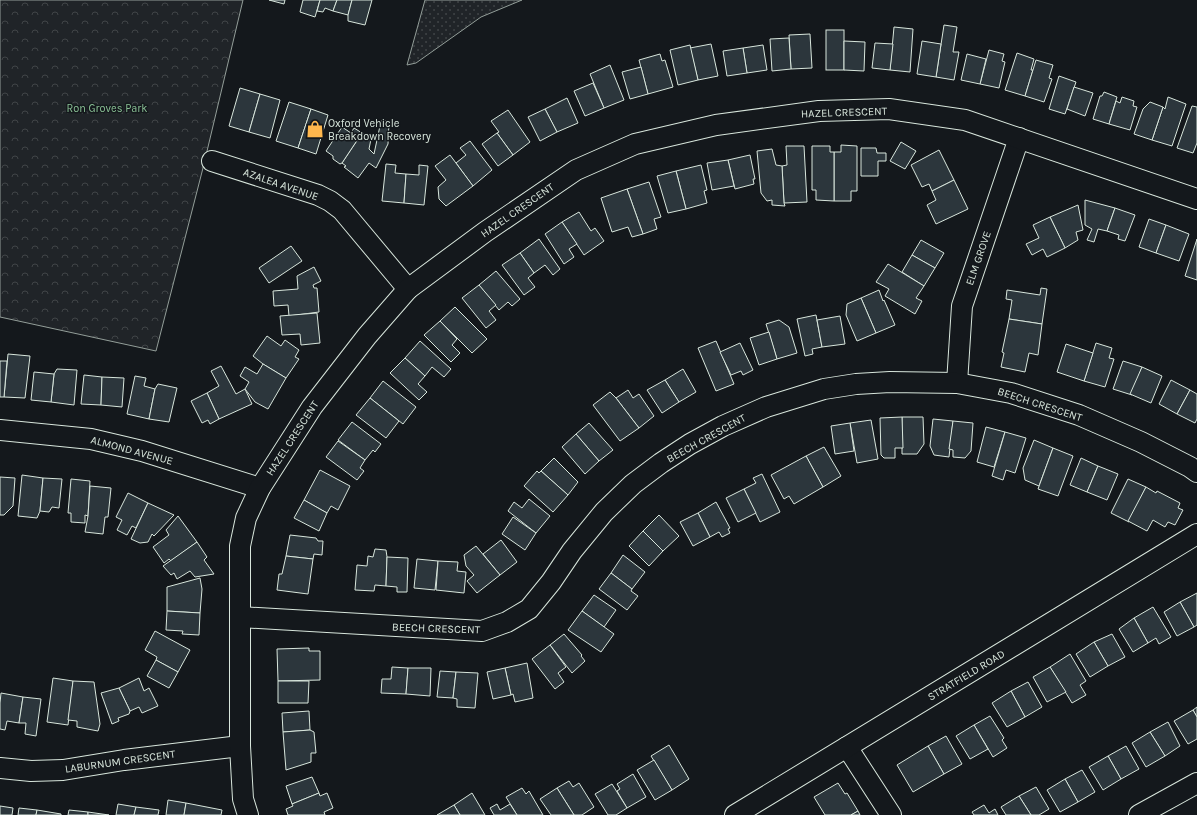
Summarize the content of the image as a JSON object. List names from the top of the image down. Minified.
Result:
{"streets":{"street":["HAZEL CRESCENT","AZALEA AVENUE","ELM GROVE","BEECH CRESCENT","ALMOND AVENUE","STRATFIELD ROAD","LABURNUM CRESCENT"]},"crossings":[["HAZEL CRESCENT","AZALEA AVENUE"],["HAZEL CRESCENT","ELM GROVE"],["HAZEL CRESCENT","BEECH CRESCENT"],["HAZEL CRESCENT","ALMOND AVENUE"],["HAZEL CRESCENT","LABURNUM CRESCENT"],["ELM GROVE","BEECH CRESCENT"]],"parks":["Ron Groves Park"],"places":{"shop":["Oxford Vehicle Breakdown Recovery"]}}
